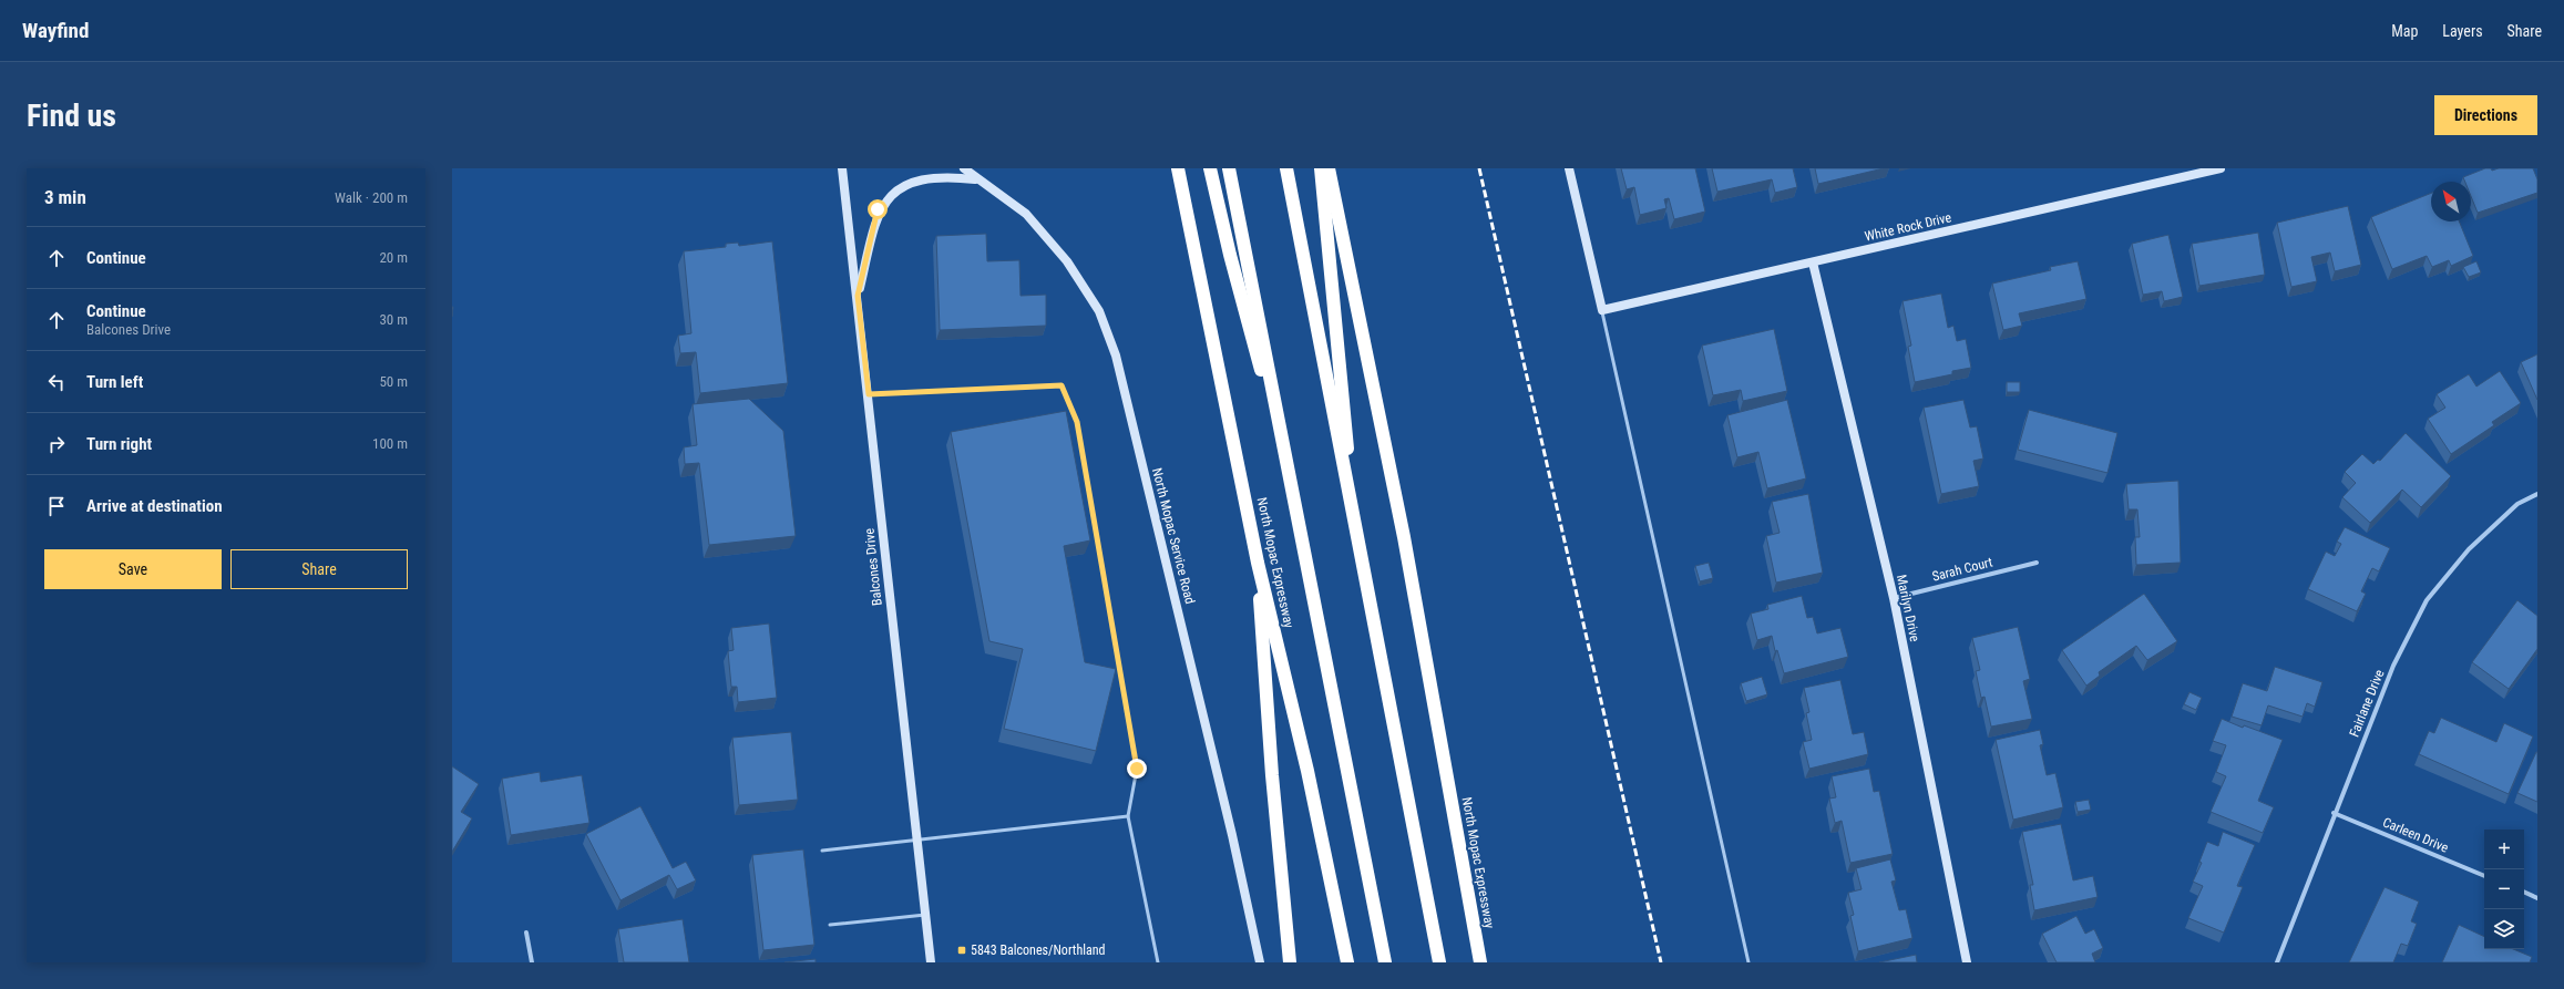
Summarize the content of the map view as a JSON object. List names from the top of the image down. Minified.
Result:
{"streets":{"highway":["North Mopac Expressway"],"street":["White Rock Drive","North Mopac Service Road","Balcones Drive","Sarah Court","Marilyn Drive","Fairlane Drive","Carleen Drive"]},"crossings":[["White Rock Drive","Marilyn Drive"],["Sarah Court","Marilyn Drive"],["Fairlane Drive","Carleen Drive"]],"places":{"transit":["5843 Balcones/Northland"]},"north":"top left","page":{"header":"Wayfind","nav":["Map","Layers","Share"],"buttons":["Directions",["Save","Share"]],"title":"Find us","heading":["3 min","Walk · 200 m"],"list":[["Continue","20 m"],["Continue","Balcones Drive","30 m"],["Turn left","50 m"],["Turn right","100 m"],"Arrive at destination"],"map_buttons":["+","−"]}}
